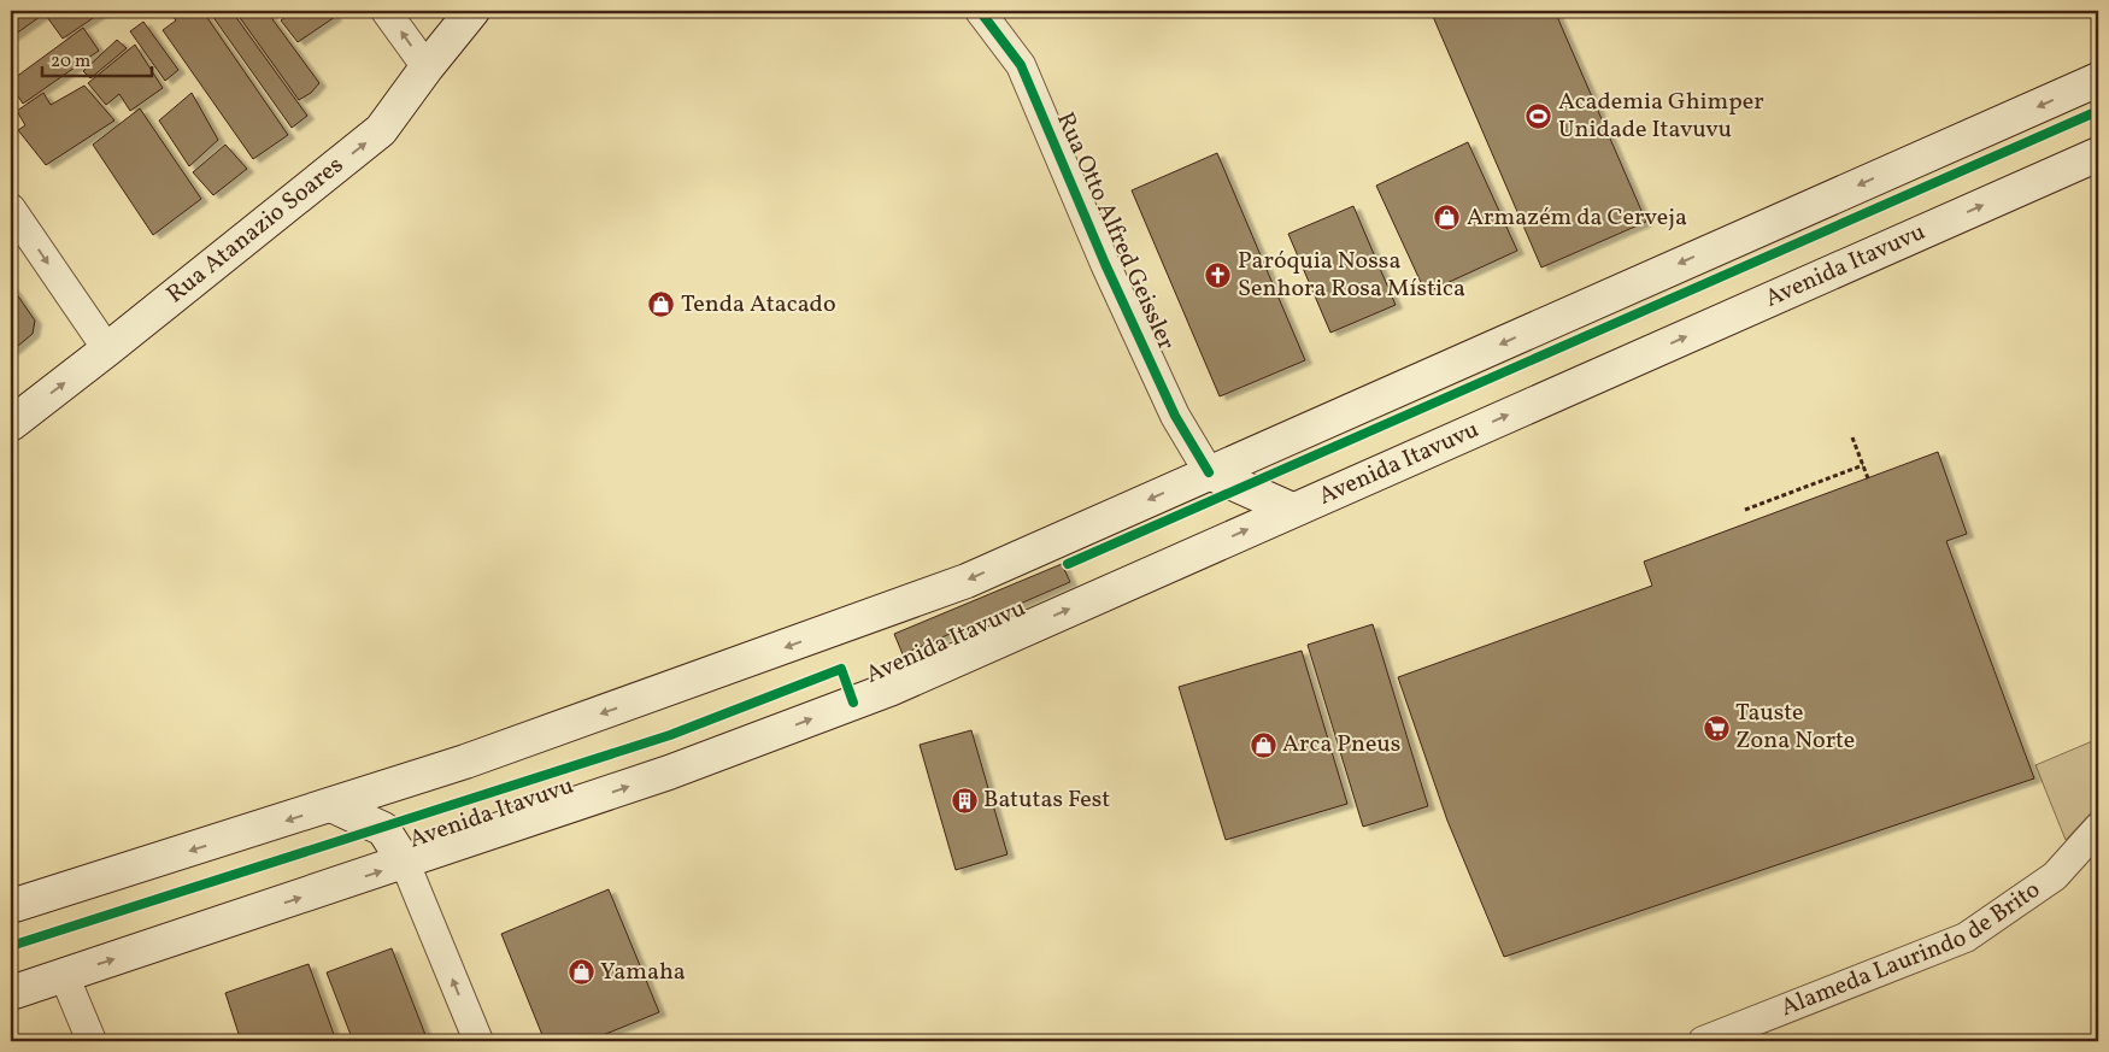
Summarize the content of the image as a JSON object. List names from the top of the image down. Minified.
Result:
{"streets":{"main road":["Rua Atanazio Soares","Avenida Itavuvu"],"street":["Rua Otto Alfred Geissler","Alameda Laurindo de Brito"]},"crossings":[["Rua Otto Alfred Geissler","Avenida Itavuvu"]],"one_way":["Rua Atanazio Soares"],"places":{"sports":["Academia Ghimper Unidade Itavuvu"],"shop":["Armazém da Cerveja","Tenda Atacado","Arca Pneus","Yamaha"],"church":["Paróquia Nossa Senhora Rosa Mística"],"supermarket":["Tauste Zona Norte"],"building":["Batutas Fest"]},"scale_bar":"20 m"}
